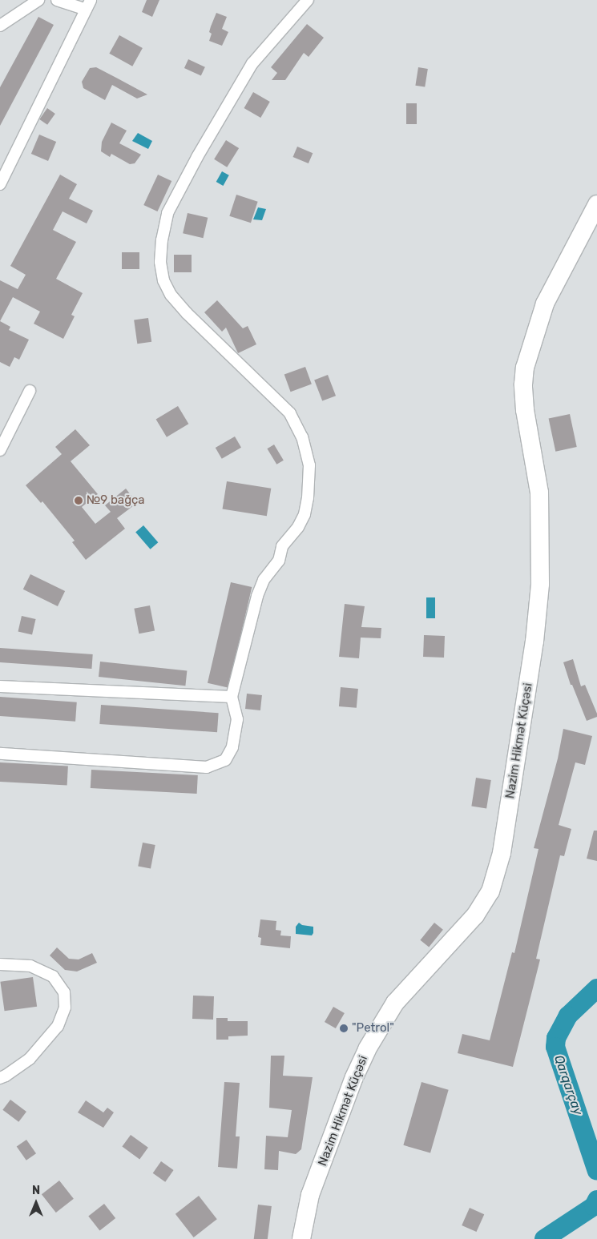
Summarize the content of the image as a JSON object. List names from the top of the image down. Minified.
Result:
{"streets":{"main road":["Nazim Hikmət Küçəsi"]},"water":["Qarqarçay"],"places":["№9 bağça","\"Petrol\""],"north":"top"}
